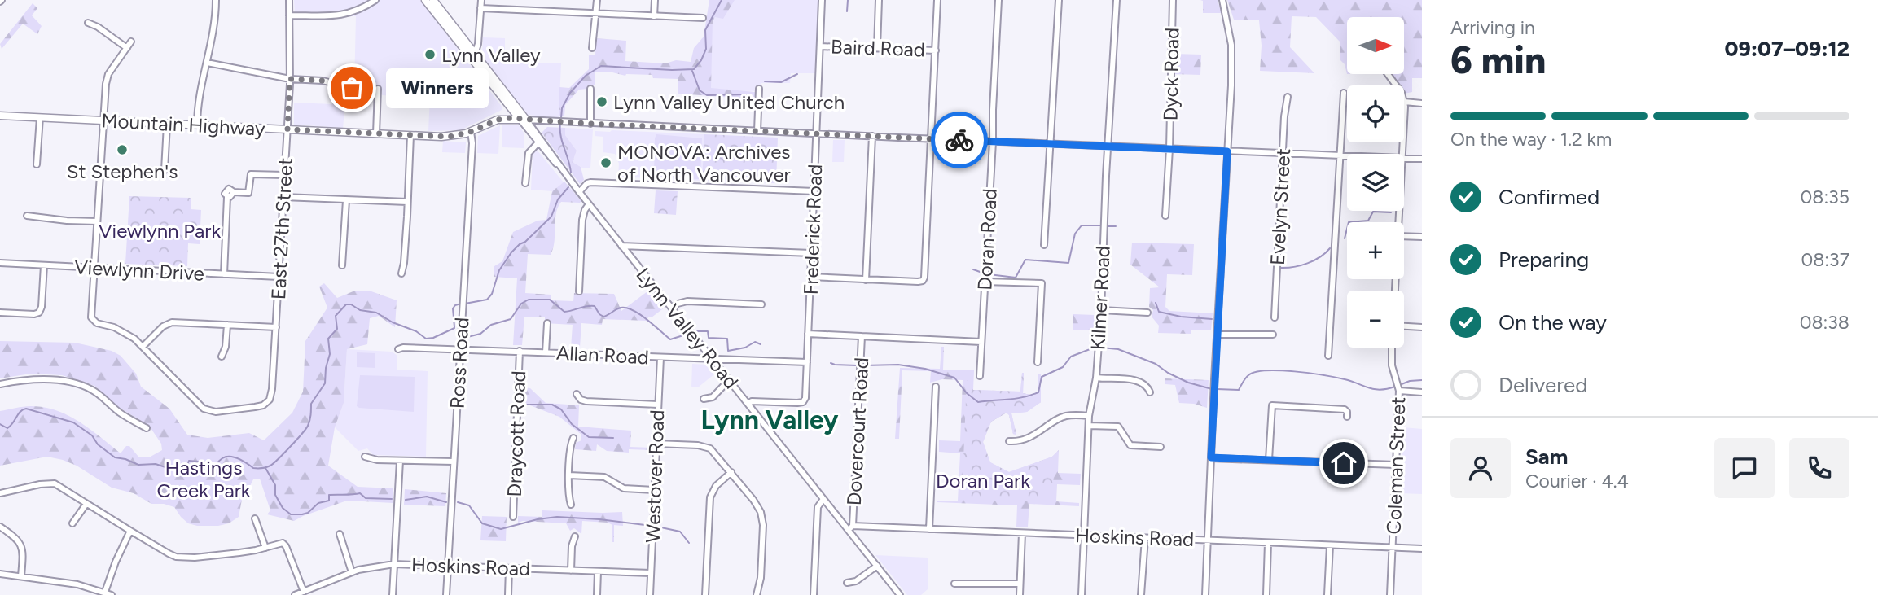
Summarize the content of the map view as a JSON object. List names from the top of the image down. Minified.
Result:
{"streets":{"main road":["Mountain Highway","Lynn Valley Road"],"street":["Baird Road","Dyck Road","Evelyn Street","East 27th Street","Frederick Road","Doran Road","Viewlynn Drive","Kilmer Road","Allan Road","Ross Road","Dovercourt Road","Draycott Road","Coleman Street","Westover Road","Hoskins Road"]},"crossings":[["Baird Road","Frederick Road"],["Dyck Road","Mountain Highway"],["Mountain Highway","Evelyn Street"],["Mountain Highway","East 27th Street"],["Mountain Highway","Frederick Road"],["Mountain Highway","Doran Road"],["Mountain Highway","Kilmer Road"],["Mountain Highway","Lynn Valley Road"],["Mountain Highway","Ross Road"],["East 27th Street","Viewlynn Drive"],["Frederick Road","Lynn Valley Road"],["Frederick Road","Allan Road"],["Kilmer Road","Hoskins Road"],["Lynn Valley Road","Allan Road"],["Lynn Valley Road","Dovercourt Road"],["Lynn Valley Road","Hoskins Road"],["Allan Road","Ross Road"],["Allan Road","Draycott Road"],["Allan Road","Westover Road"],["Ross Road","Hoskins Road"],["Dovercourt Road","Hoskins Road"],["Coleman Street","Hoskins Road"],["Westover Road","Hoskins Road"]],"districts":["Lynn Valley"],"parks":["Viewlynn Park","Hastings Creek Park","Doran Park"],"places":["Lynn Valley","Winners","Lynn Valley United Church","St Stephen's","MONOVA: Archives of North Vancouver"],"north":"right","page":{"heading":["6 min","Arriving in","09:07–09:12"],"panel":["Sam","Courier · 4.4"],"map_buttons":["+","−"],"bubble":"Winners","bar":"On the way · 1.2 km","list":[["Confirmed","08:35"],["Preparing","08:37"],["On the way","08:38"],"Delivered"]}}
